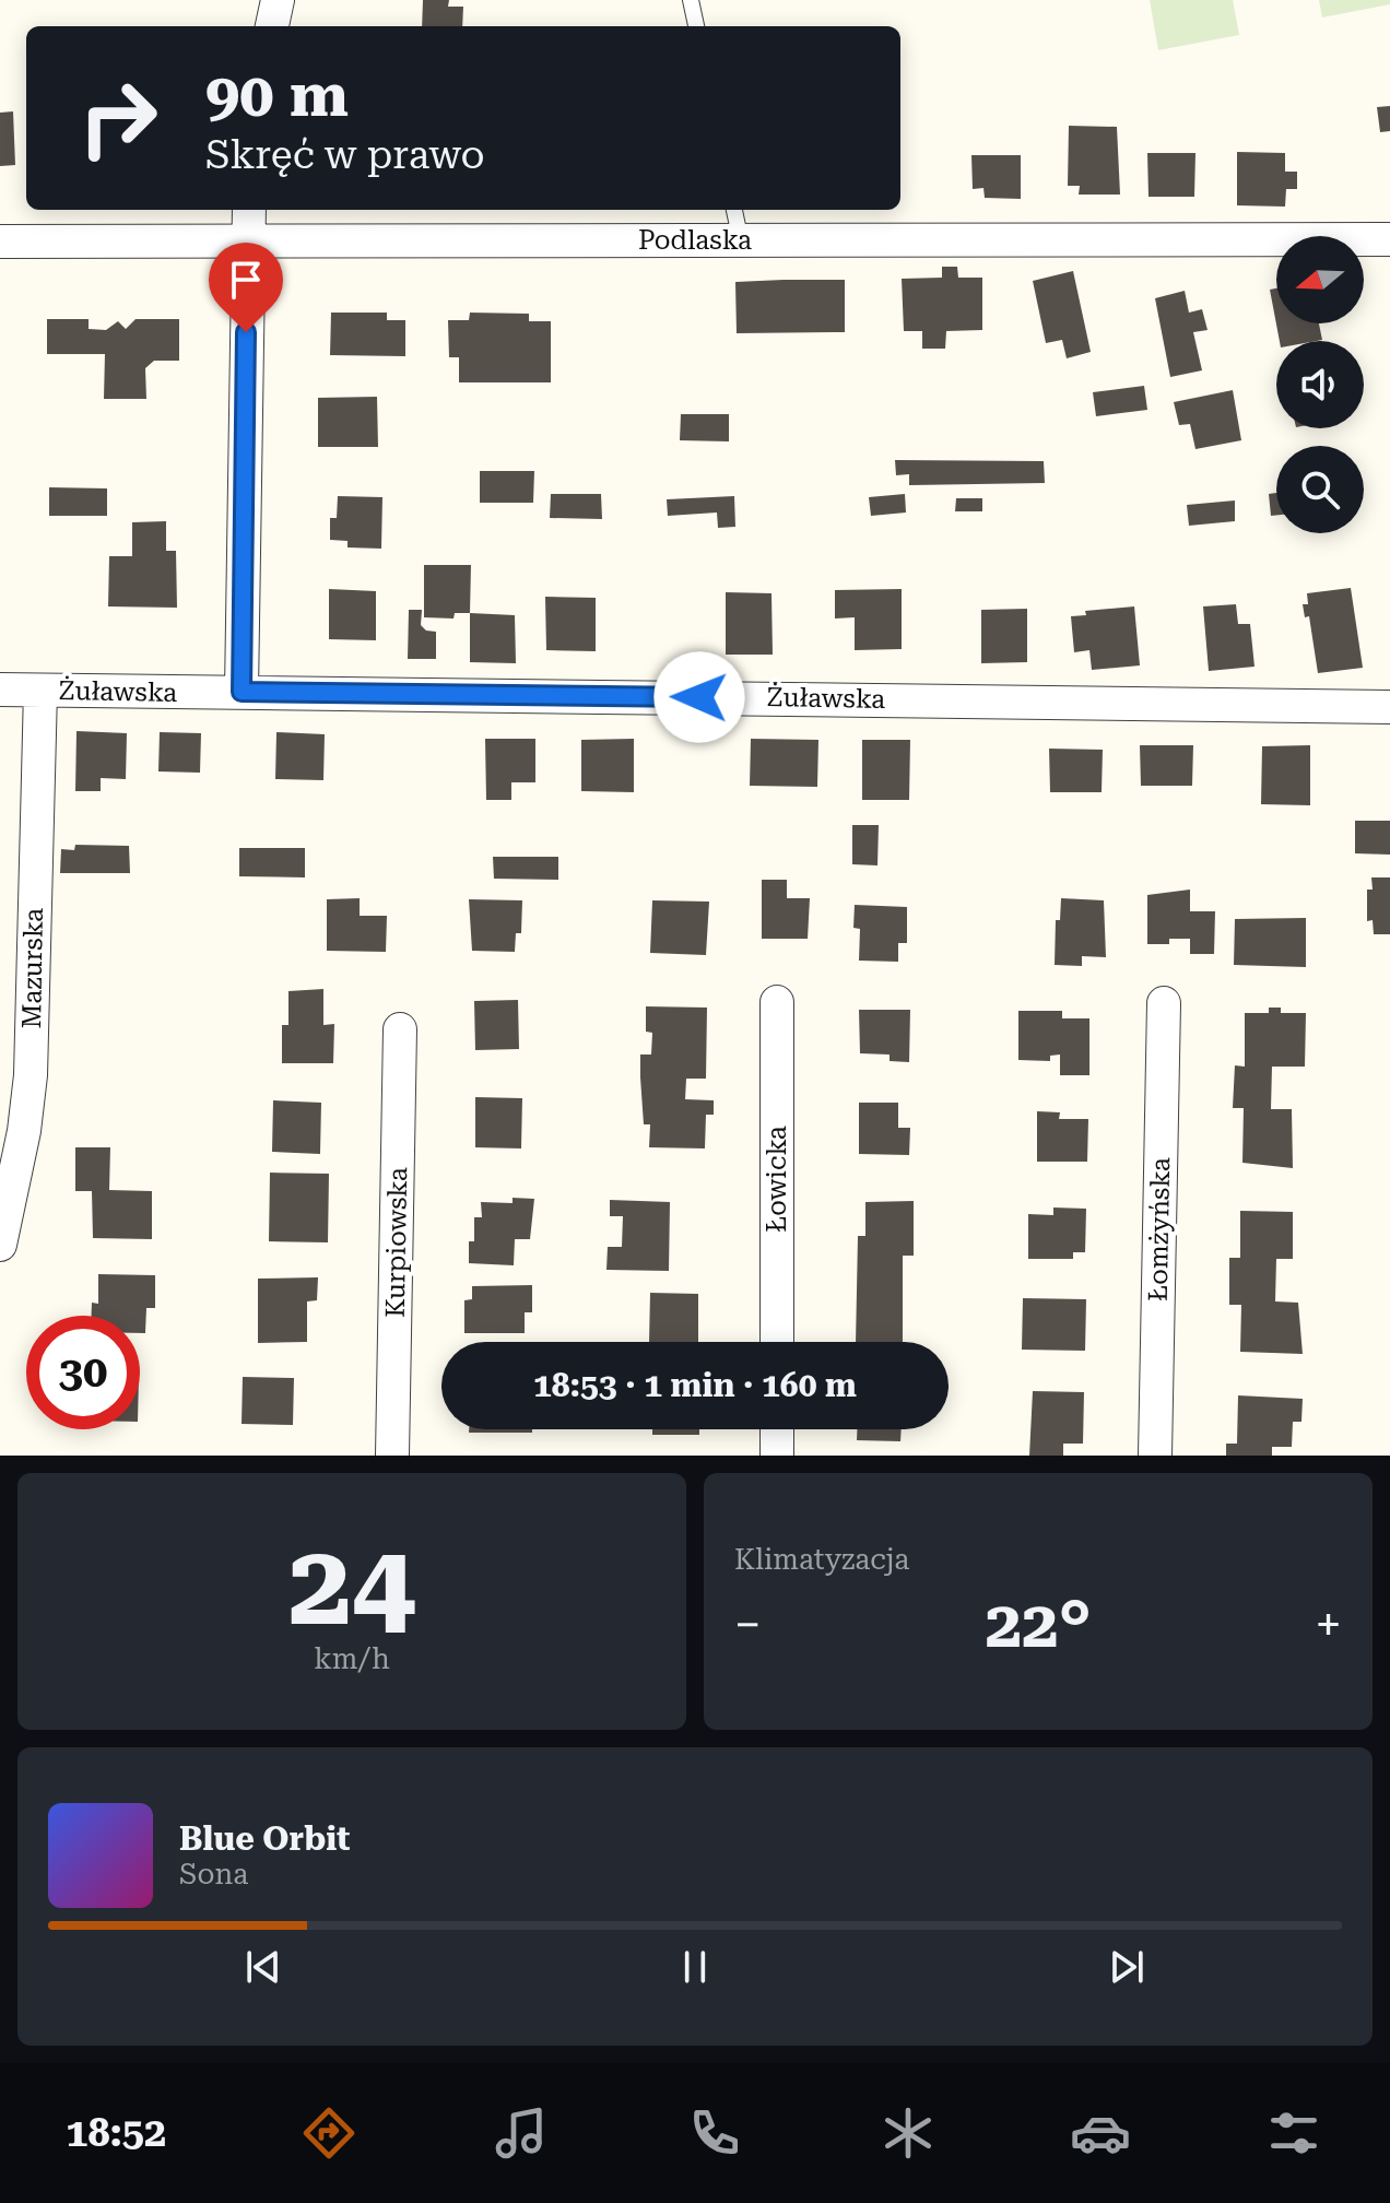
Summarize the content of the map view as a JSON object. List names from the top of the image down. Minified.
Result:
{"streets":{"street":["Podlaska","Żuławska","Mazurska","Łowicka","Łomżyńska","Kurpiowska"]},"crossings":[["Żuławska","Mazurska"]],"north":"left","page":{"turn":["90 m","Skręć w prawo"],"limit":"30","trip":"18:53 · 1 min · 160 m","tile":[["24","km/h"],"Klimatyzacja"],"heat":["−","22°","+"],"song":["Blue Orbit","Sona"],"tabs":"18:52"}}
